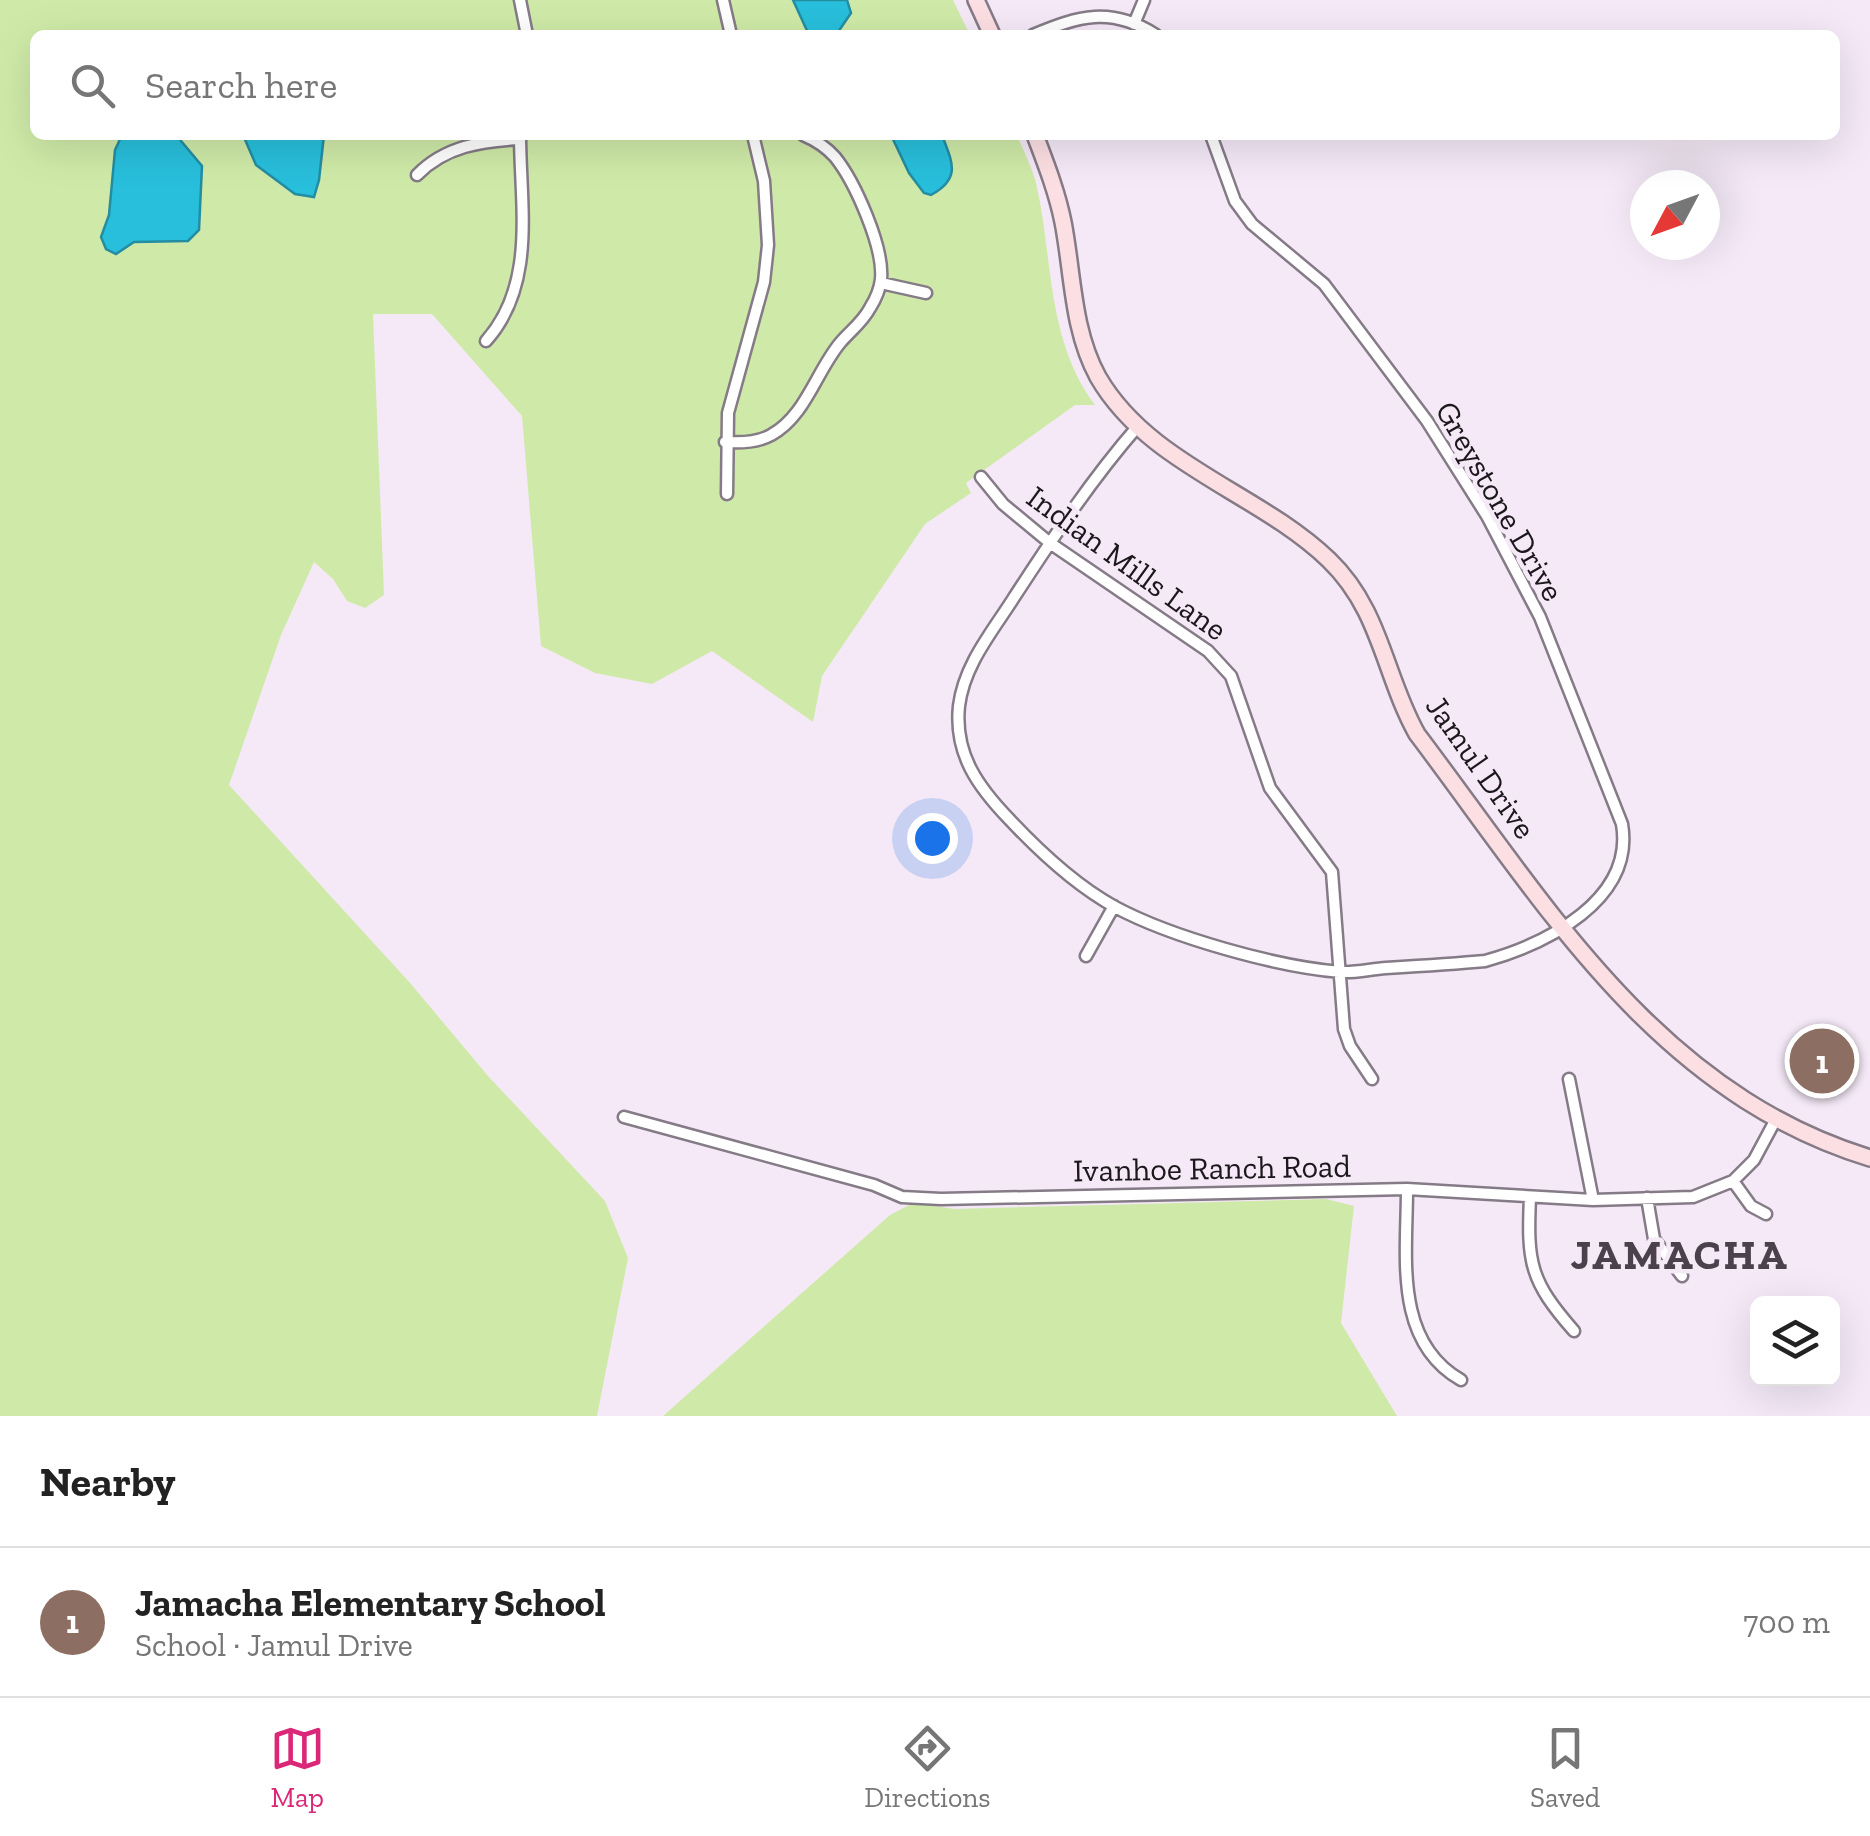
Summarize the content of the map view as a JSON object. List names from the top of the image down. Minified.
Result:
{"streets":{"street":["Greystone Drive","Indian Mills Lane","Jamul Drive","Ivanhoe Ranch Road"]},"crossings":[["Greystone Drive","Indian Mills Lane"],["Greystone Drive","Jamul Drive"]],"districts":["JAMACHA"],"north":"bottom left","page":{"search":"Search here","pins":"1","heading":"Nearby","list":[{"mark":"1","name":"Jamacha Elementary School","note":"School · Jamul Drive","value":"700 m"}],"nav":["Map","Directions","Saved"]}}
